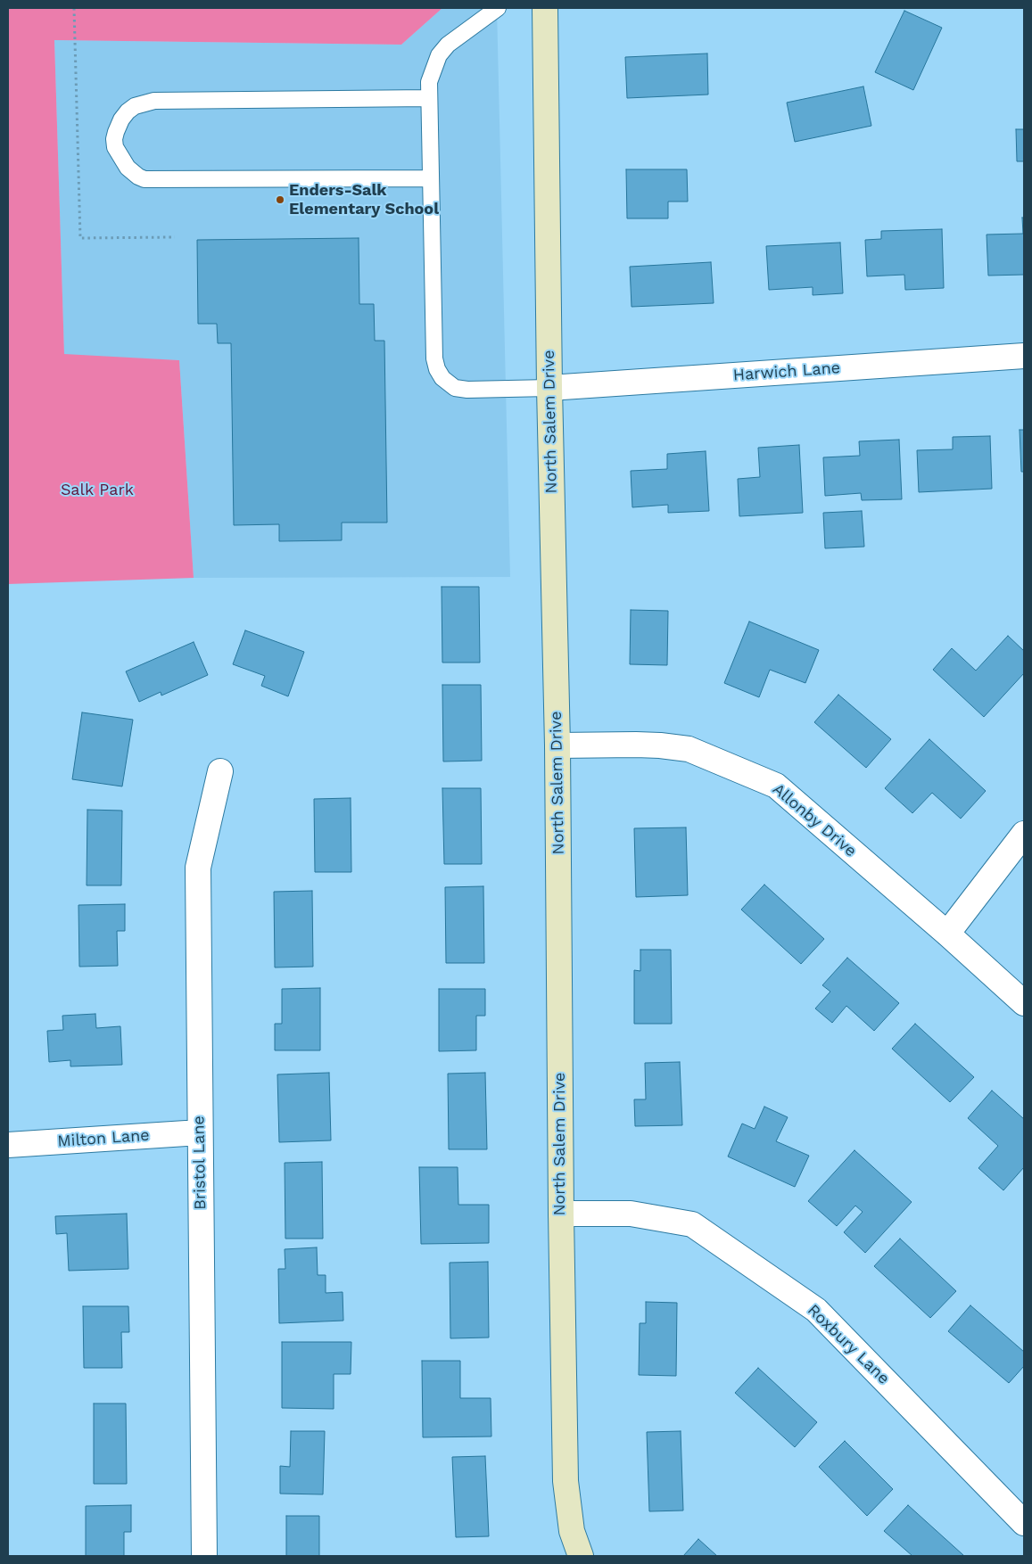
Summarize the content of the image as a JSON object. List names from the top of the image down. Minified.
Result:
{"streets":{"street":["Harwich Lane","North Salem Drive","Allonby Drive","Milton Lane","Bristol Lane","Roxbury Lane"]},"crossings":[["Harwich Lane","North Salem Drive"],["North Salem Drive","Allonby Drive"],["North Salem Drive","Roxbury Lane"],["Milton Lane","Bristol Lane"]],"parks":["Salk Park"],"places":["Enders-Salk Elementary School"]}
